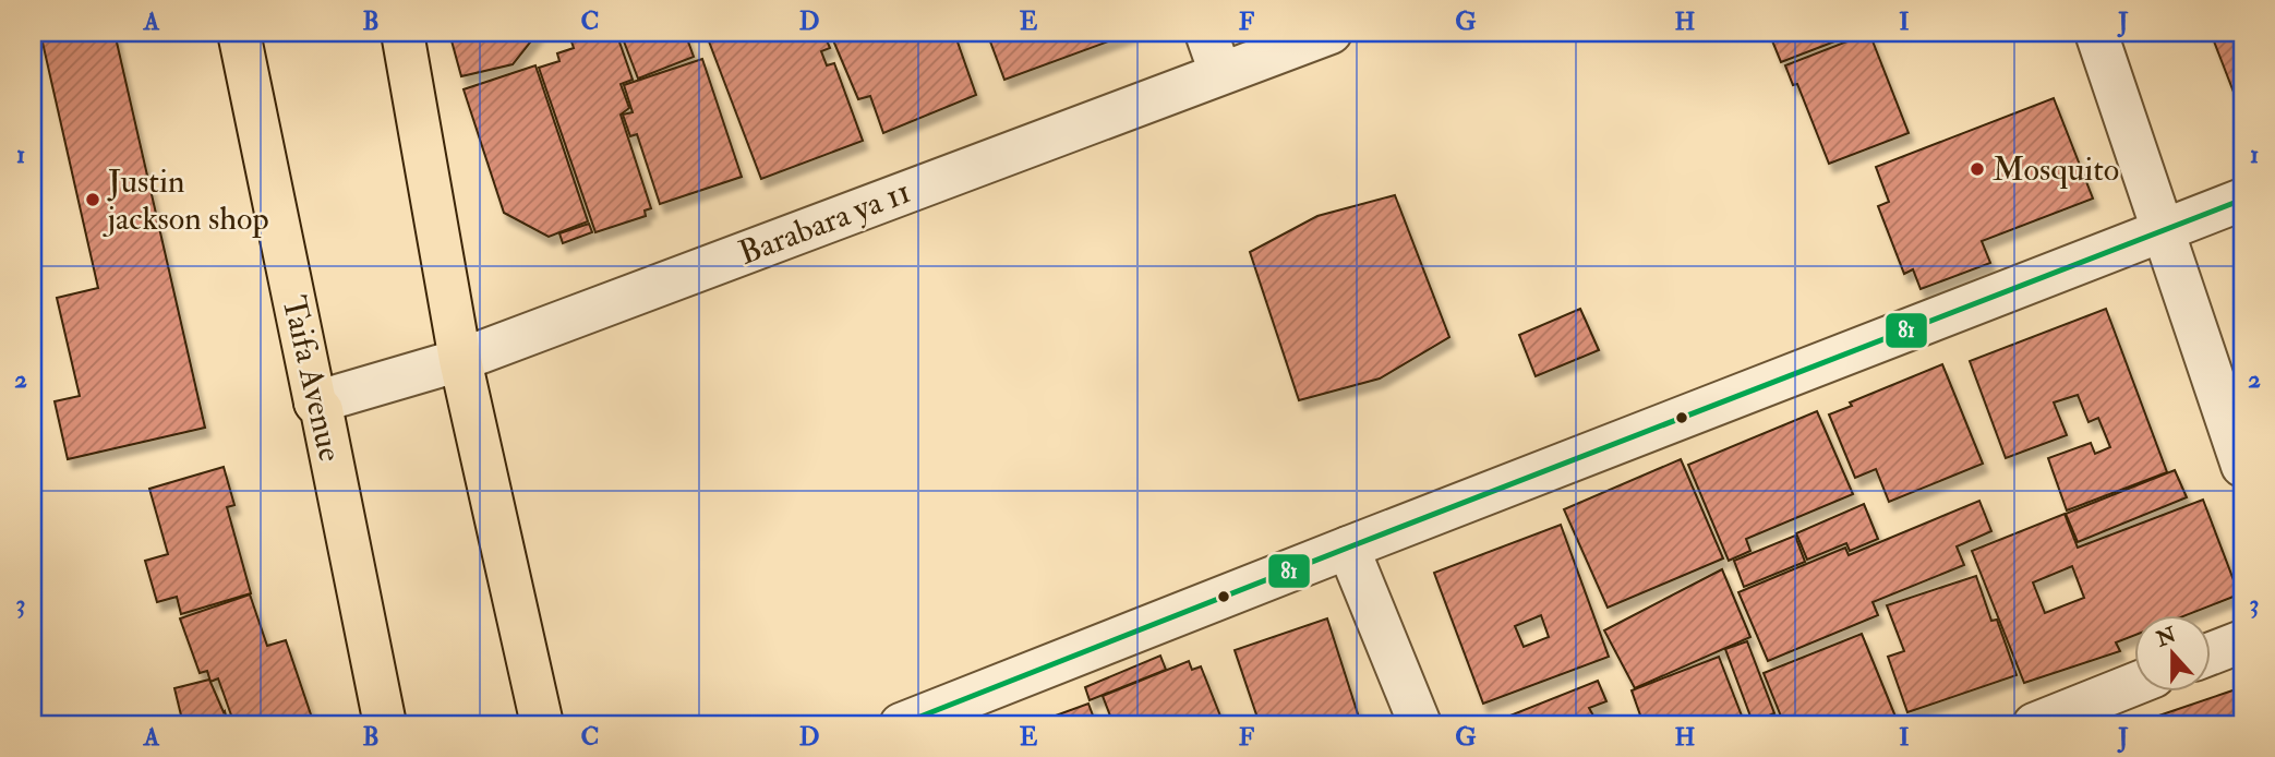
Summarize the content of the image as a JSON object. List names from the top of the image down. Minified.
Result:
{"streets":{"main road":["Taifa Avenue"],"street":["Barabara ya 11"]},"crossings":[["Barabara ya 11","Taifa Avenue"]],"places":["Mosquito","Justin jackson shop"],"lines":["transit line 81"],"north":"top","grid":{"columns":["A","B","C","D","E","F","G","H","I","J"],"rows":["1","2","3"]}}
